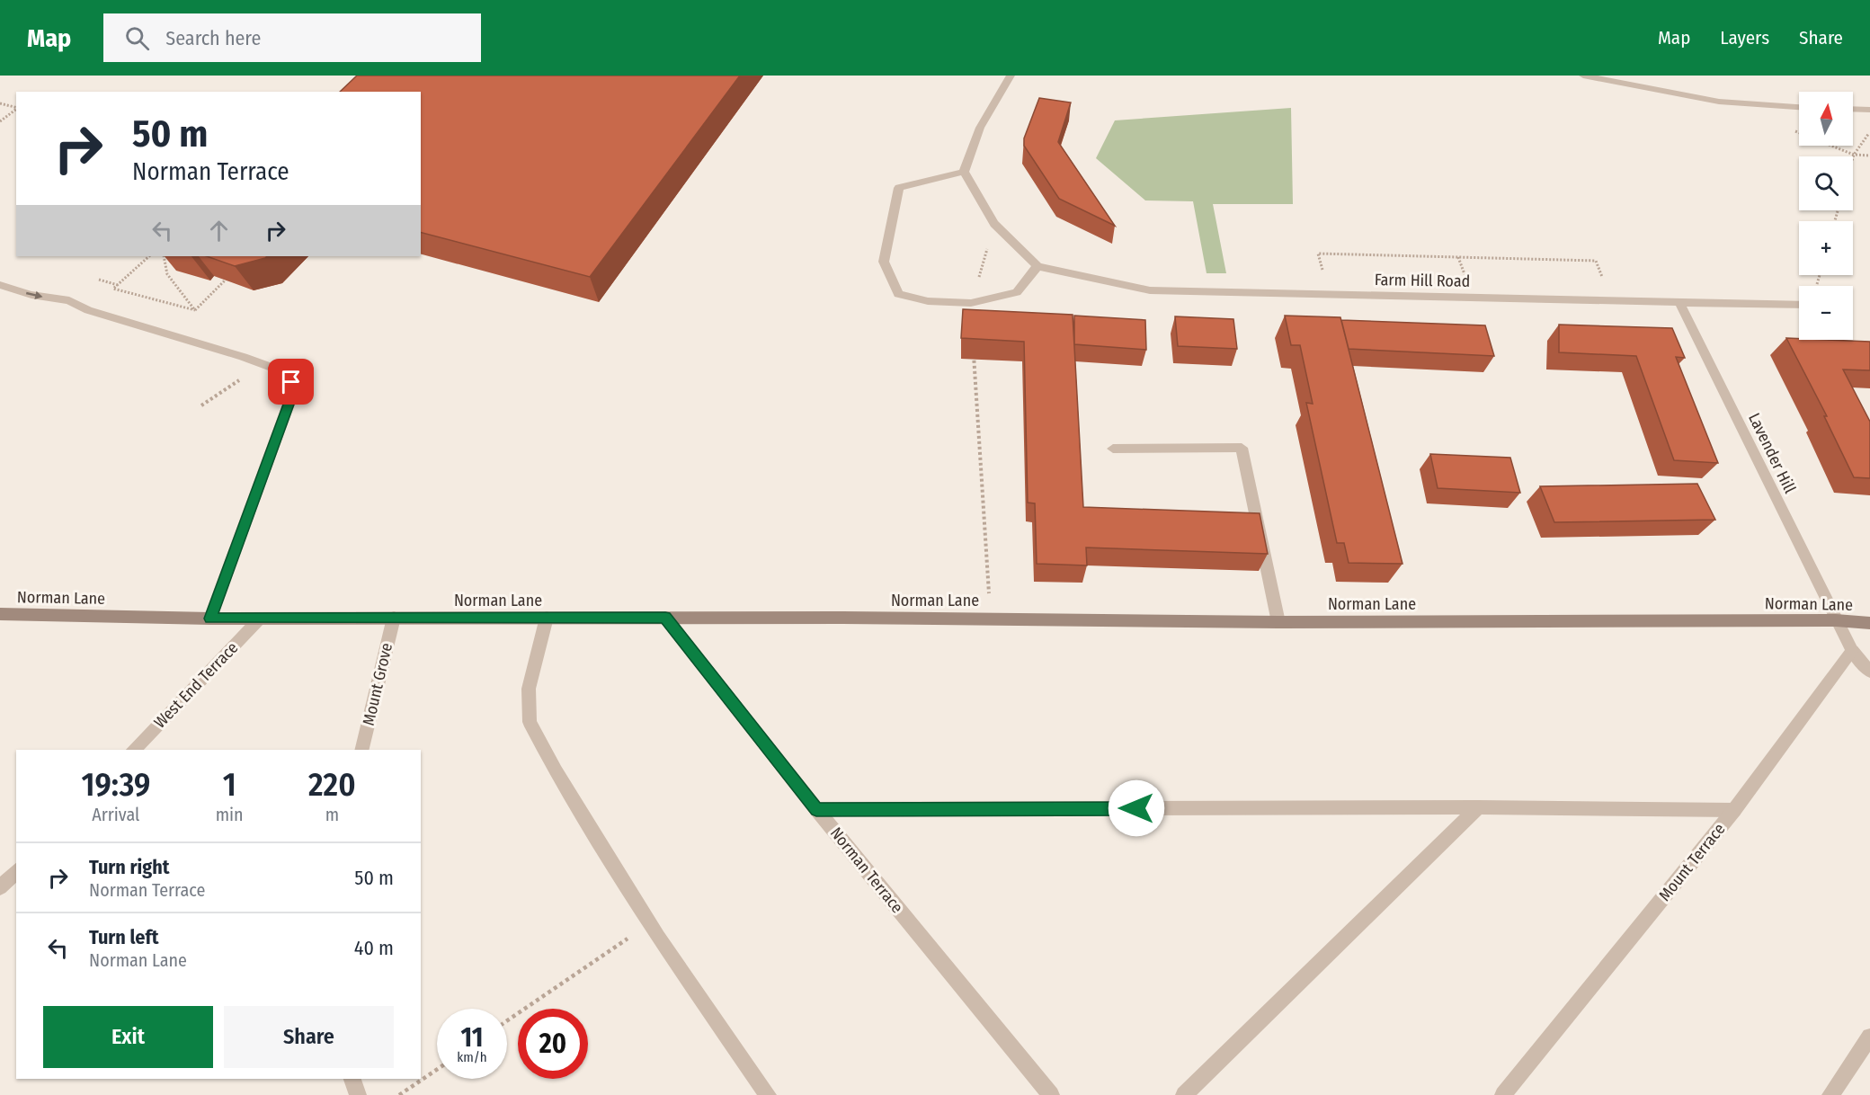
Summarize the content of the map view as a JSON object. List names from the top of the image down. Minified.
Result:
{"streets":{"street":["Farm Hill Road","Lavender Hill","Norman Lane","Mount Grove","West End Terrace","Mount Terrace","Norman Terrace"]},"crossings":[["Farm Hill Road","Lavender Hill"],["Lavender Hill","Norman Lane"],["Norman Lane","Mount Grove"],["Norman Lane","West End Terrace"],["Norman Lane","Norman Terrace"]],"north":"top","page":{"header":"Map","search":"Search here","nav":["Map","Layers","Share"],"map_buttons":["+","−"],"turn":["50 m","Norman Terrace"],"eta":["19:39","Arrival","1","min","220","m"],"list":[{"name":"Turn right","note":"Norman Terrace","value":"50 m"},{"name":"Turn left","note":"Norman Lane","value":"40 m"}],"buttons":["Exit","Share"],"speed":"11 km/h","limit":"20"}}
